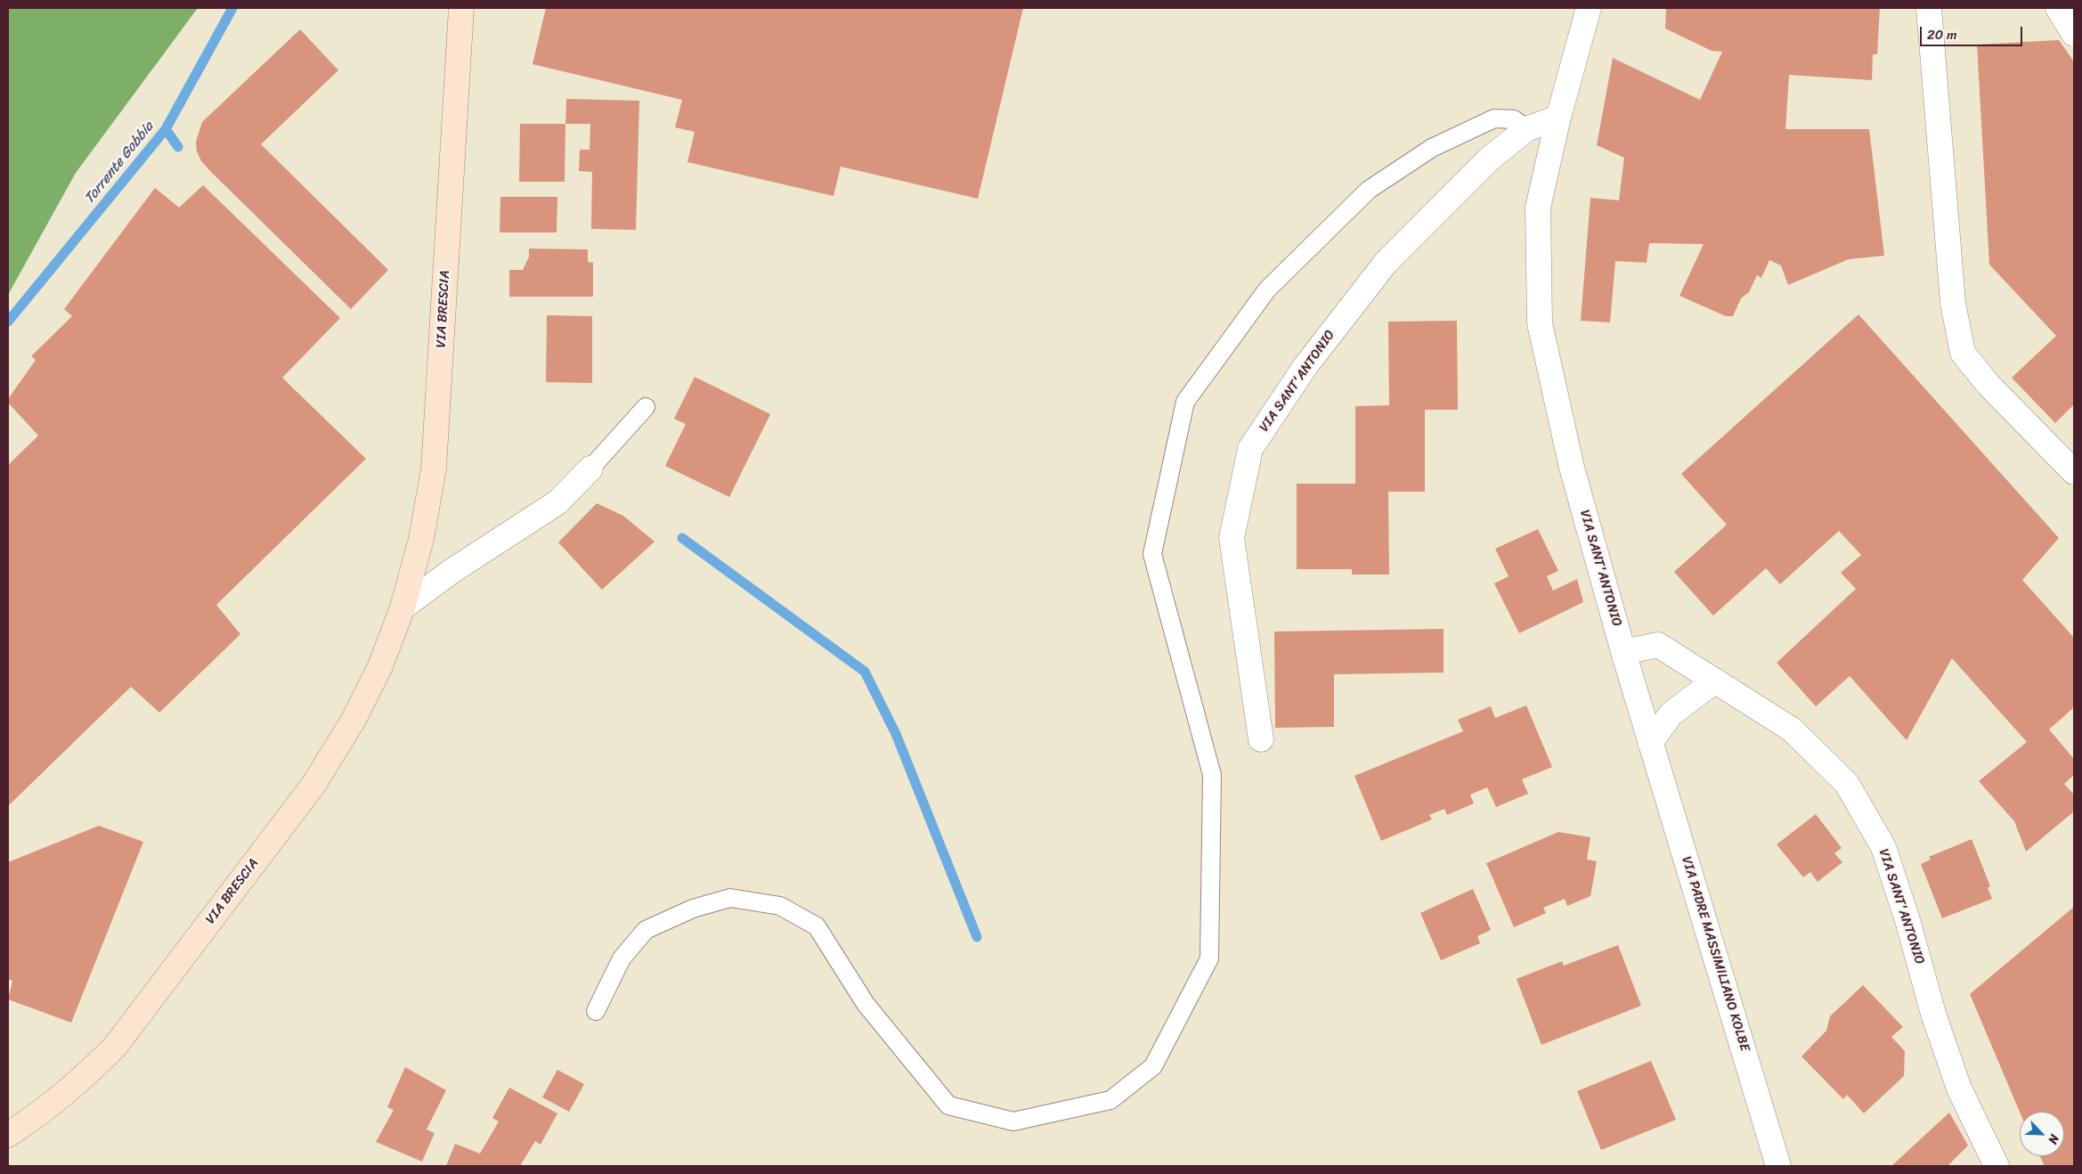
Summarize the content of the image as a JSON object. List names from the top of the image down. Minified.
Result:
{"streets":{"main road":["VIA BRESCIA"],"street":["VIA SANT'ANTONIO","VIA PADRE MASSIMILIANO KOLBE"]},"crossings":[["VIA SANT'ANTONIO","VIA PADRE MASSIMILIANO KOLBE"]],"water":["Torrente Gobbia"],"scale_bar":"20 m","north":"bottom right"}
